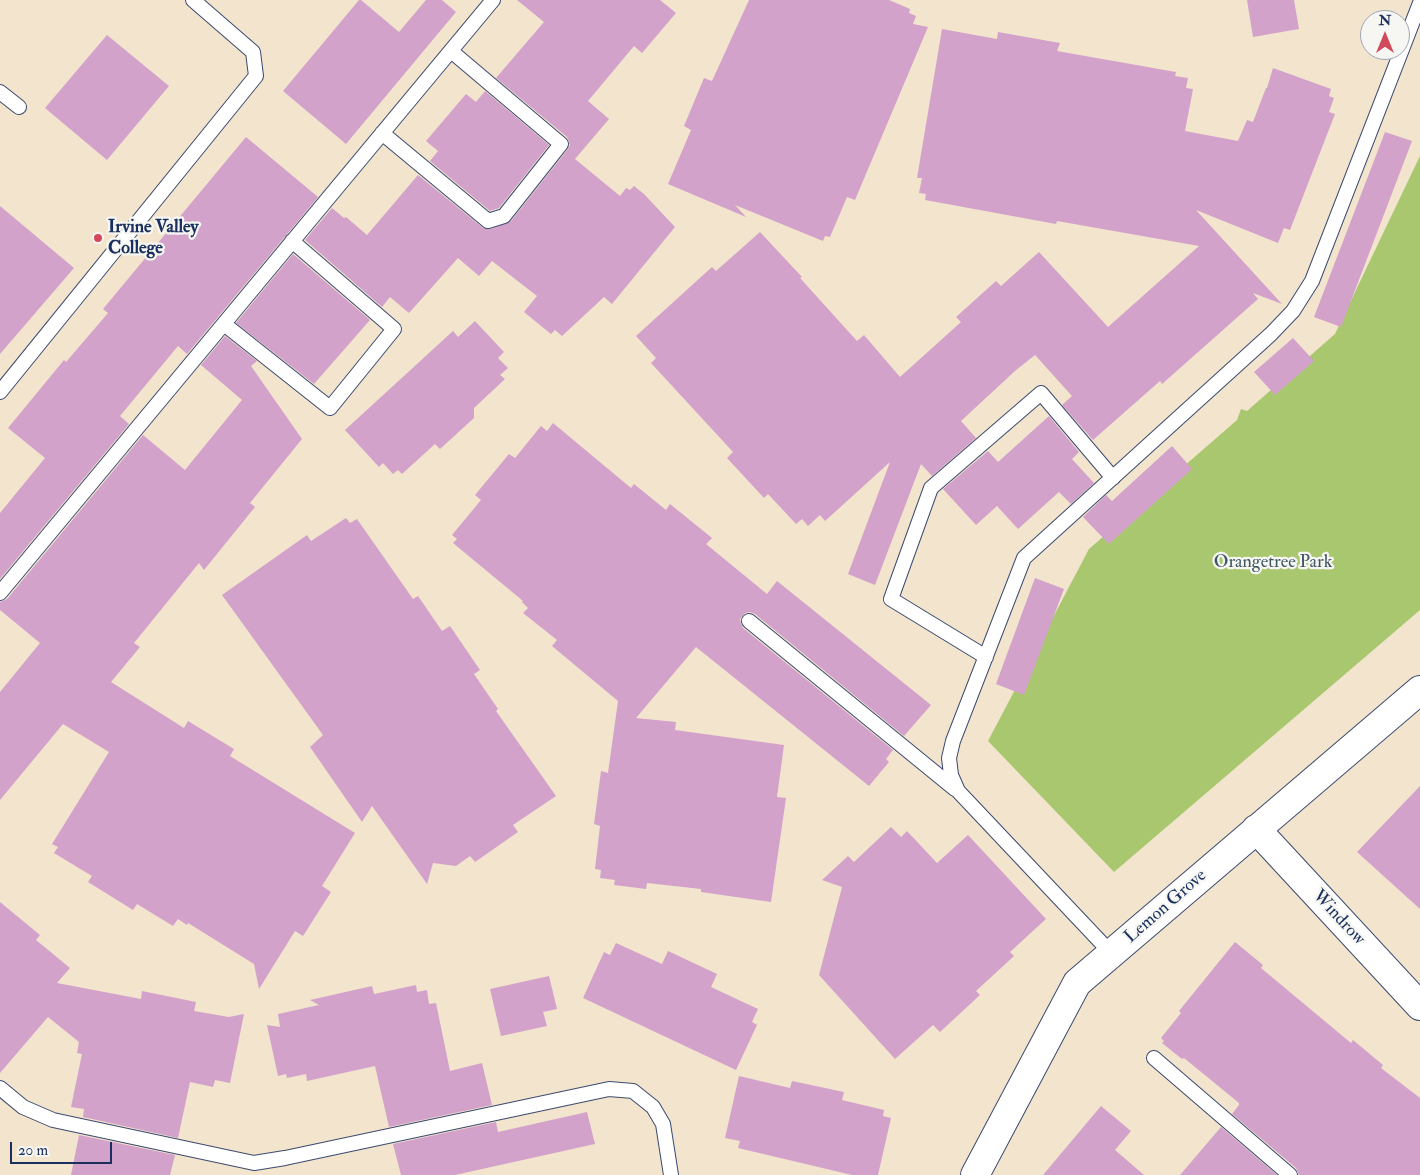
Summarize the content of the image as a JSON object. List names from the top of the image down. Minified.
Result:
{"streets":{"street":["Lemon Grove","Windrow"]},"crossings":[["Lemon Grove","Windrow"]],"parks":["Orangetree Park"],"places":["Irvine Valley College"],"scale_bar":"20 m","north":"top"}
